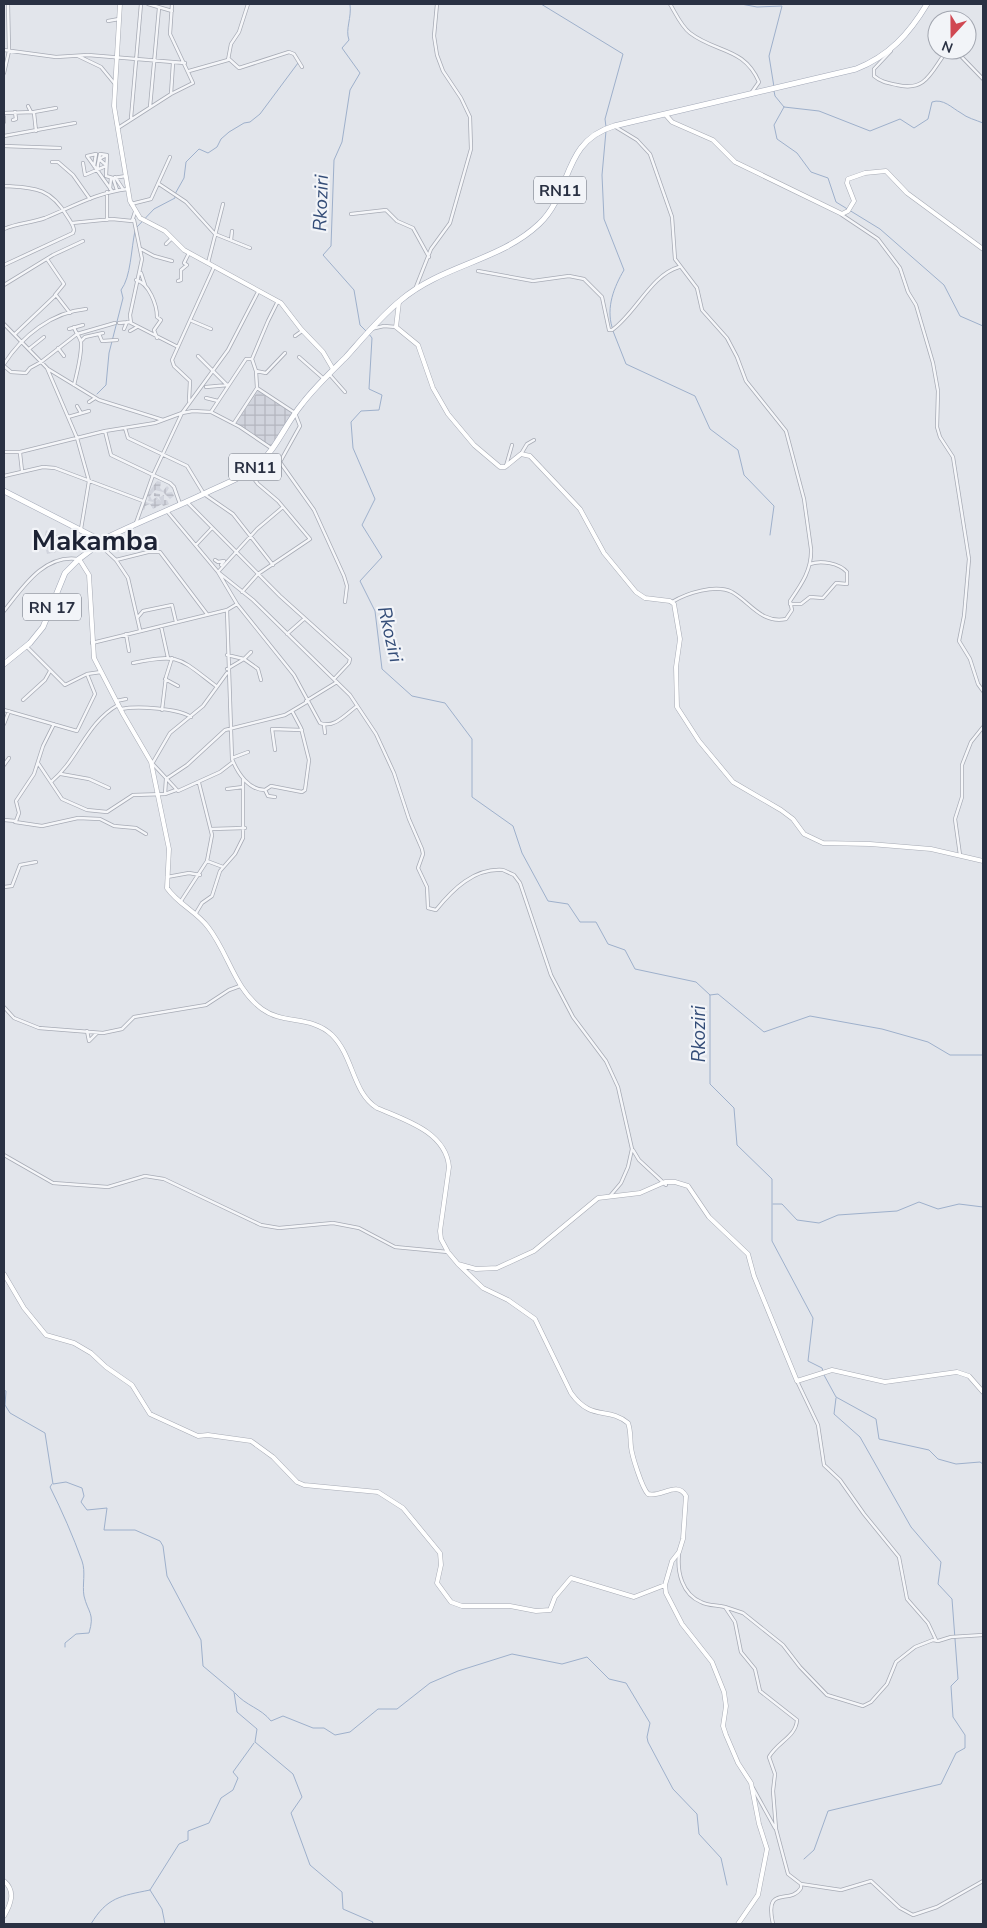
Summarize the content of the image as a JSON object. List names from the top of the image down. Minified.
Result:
{"streets":{"main road":["RN11","RN 17"]},"crossings":[["RN11","RN 17"]],"districts":["Makamba"],"water":["Rkoziri"],"north":"bottom"}
